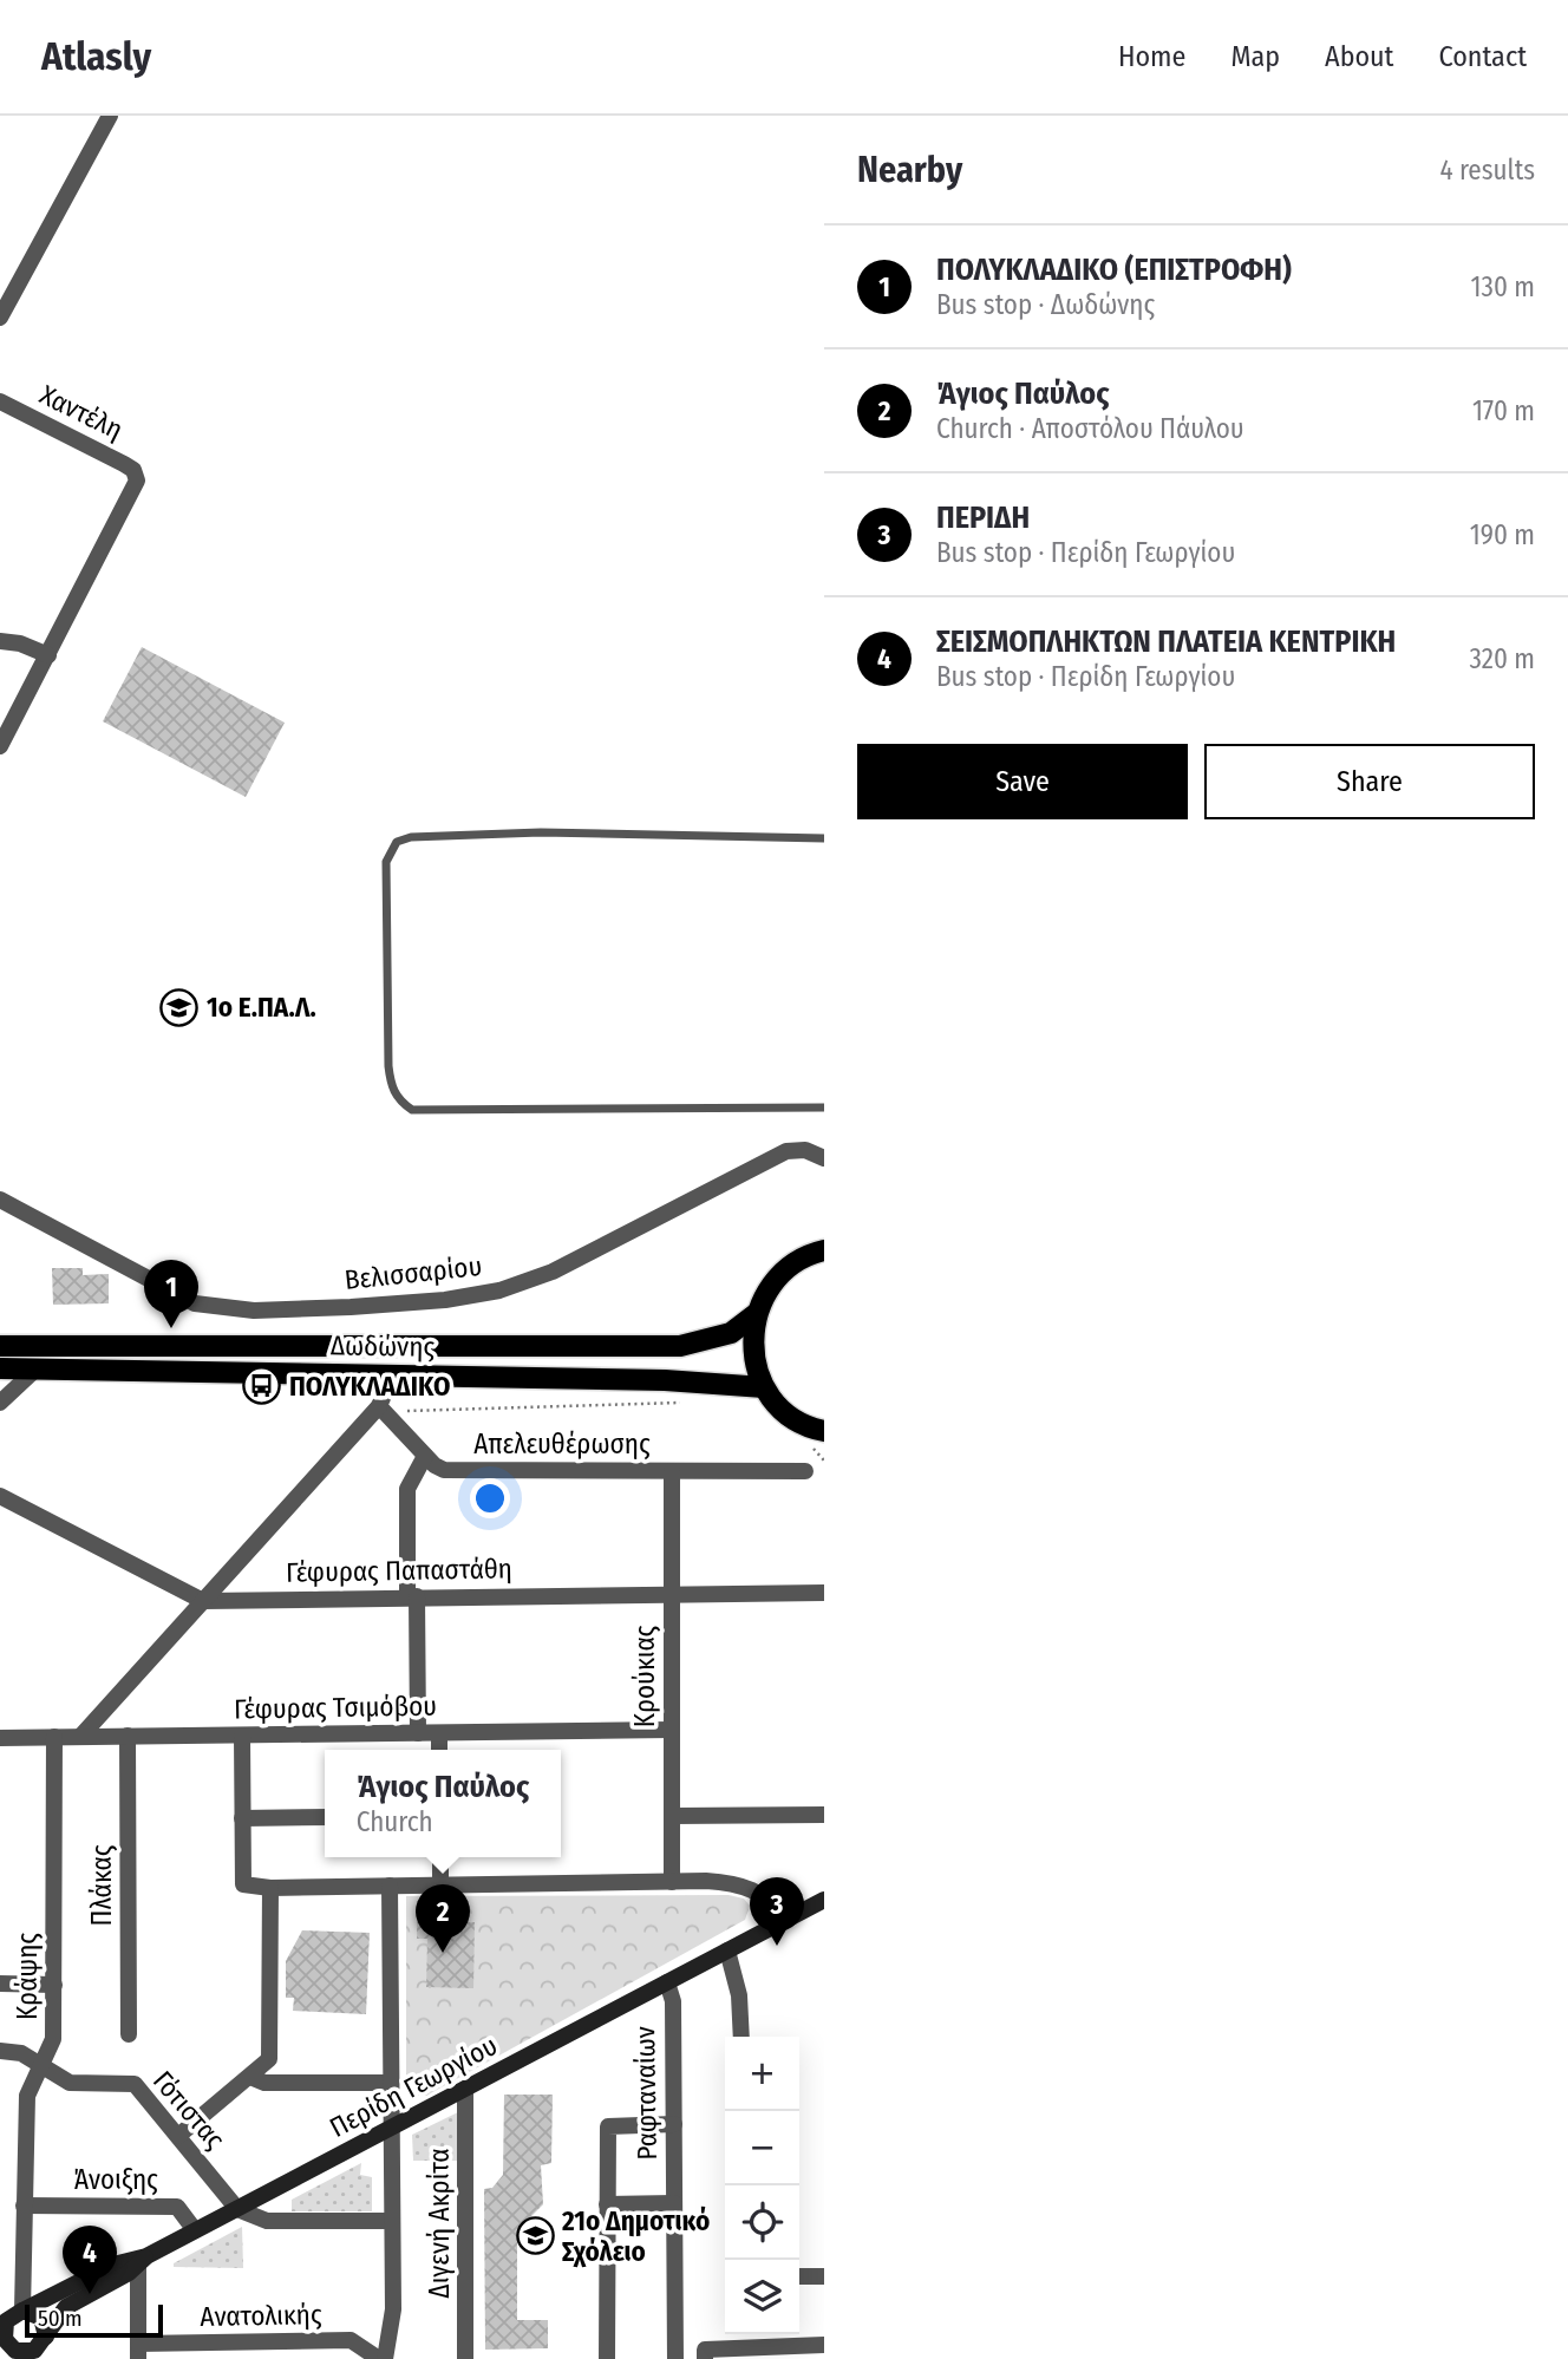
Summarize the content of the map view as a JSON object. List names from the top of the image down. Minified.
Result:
{"streets":{"main road":["Δωδώνης"],"street":["Χαντέλη","Βελισσαρίου","Απελευθέρωσης","Γέφυρας Παπαστάθη","Κρούκιας","Γέφυρας Τσιμόβου","Πλάκας","Κράψης","Περίδη Γεωργίου","Ραφταναίων","Γότιστας","Άνοιξης","Διγενή Ακρίτα","Ανατολικής"]},"crossings":[["Απελευθέρωσης","Κρούκιας"],["Γέφυρας Παπαστάθη","Κρούκιας"],["Κρούκιας","Γέφυρας Τσιμόβου"],["Γέφυρας Τσιμόβου","Πλάκας"],["Γέφυρας Τσιμόβου","Κράψης"],["Κράψης","Περίδη Γεωργίου"],["Κράψης","Γότιστας"],["Κράψης","Άνοιξης"],["Περίδη Γεωργίου","Ραφταναίων"],["Περίδη Γεωργίου","Γότιστας"],["Περίδη Γεωργίου","Άνοιξης"],["Περίδη Γεωργίου","Διγενή Ακρίτα"]],"places":{"school or university":["1ο Ε.ΠΑ.Λ.","21ο Δημοτικό Σχόλειο"],"bus stop":["ΠΟΛΥΚΛΑΔΙΚΟ"]},"scale_bar":"50 m","page":{"header":"Atlasly","nav":["Home","Map","About","Contact"],"heading":["Nearby","4 results"],"list":[{"mark":"1","name":"ΠΟΛΥΚΛΑΔΙΚΟ (ΕΠΙΣΤΡΟΦΗ)","note":"Bus stop · Δωδώνης","value":"130 m"},{"mark":"2","name":"Άγιος Παύλος","note":"Church · Αποστόλου Πάυλου","value":"170 m"},{"mark":"3","name":"ΠΕΡΙΔΗ","note":"Bus stop · Περίδη Γεωργίου","value":"190 m"},{"mark":"4","name":"ΣΕΙΣΜΟΠΛΗΚΤΩΝ ΠΛΑΤΕΙΑ ΚΕΝΤΡΙΚΗ","note":"Bus stop · Περίδη Γεωργίου","value":"320 m"}],"buttons":["Save","Share"],"pins":["1","3","2","4"],"popup":["Άγιος Παύλος","Church"],"map_buttons":["+","−"],"scale":"50 m"}}
